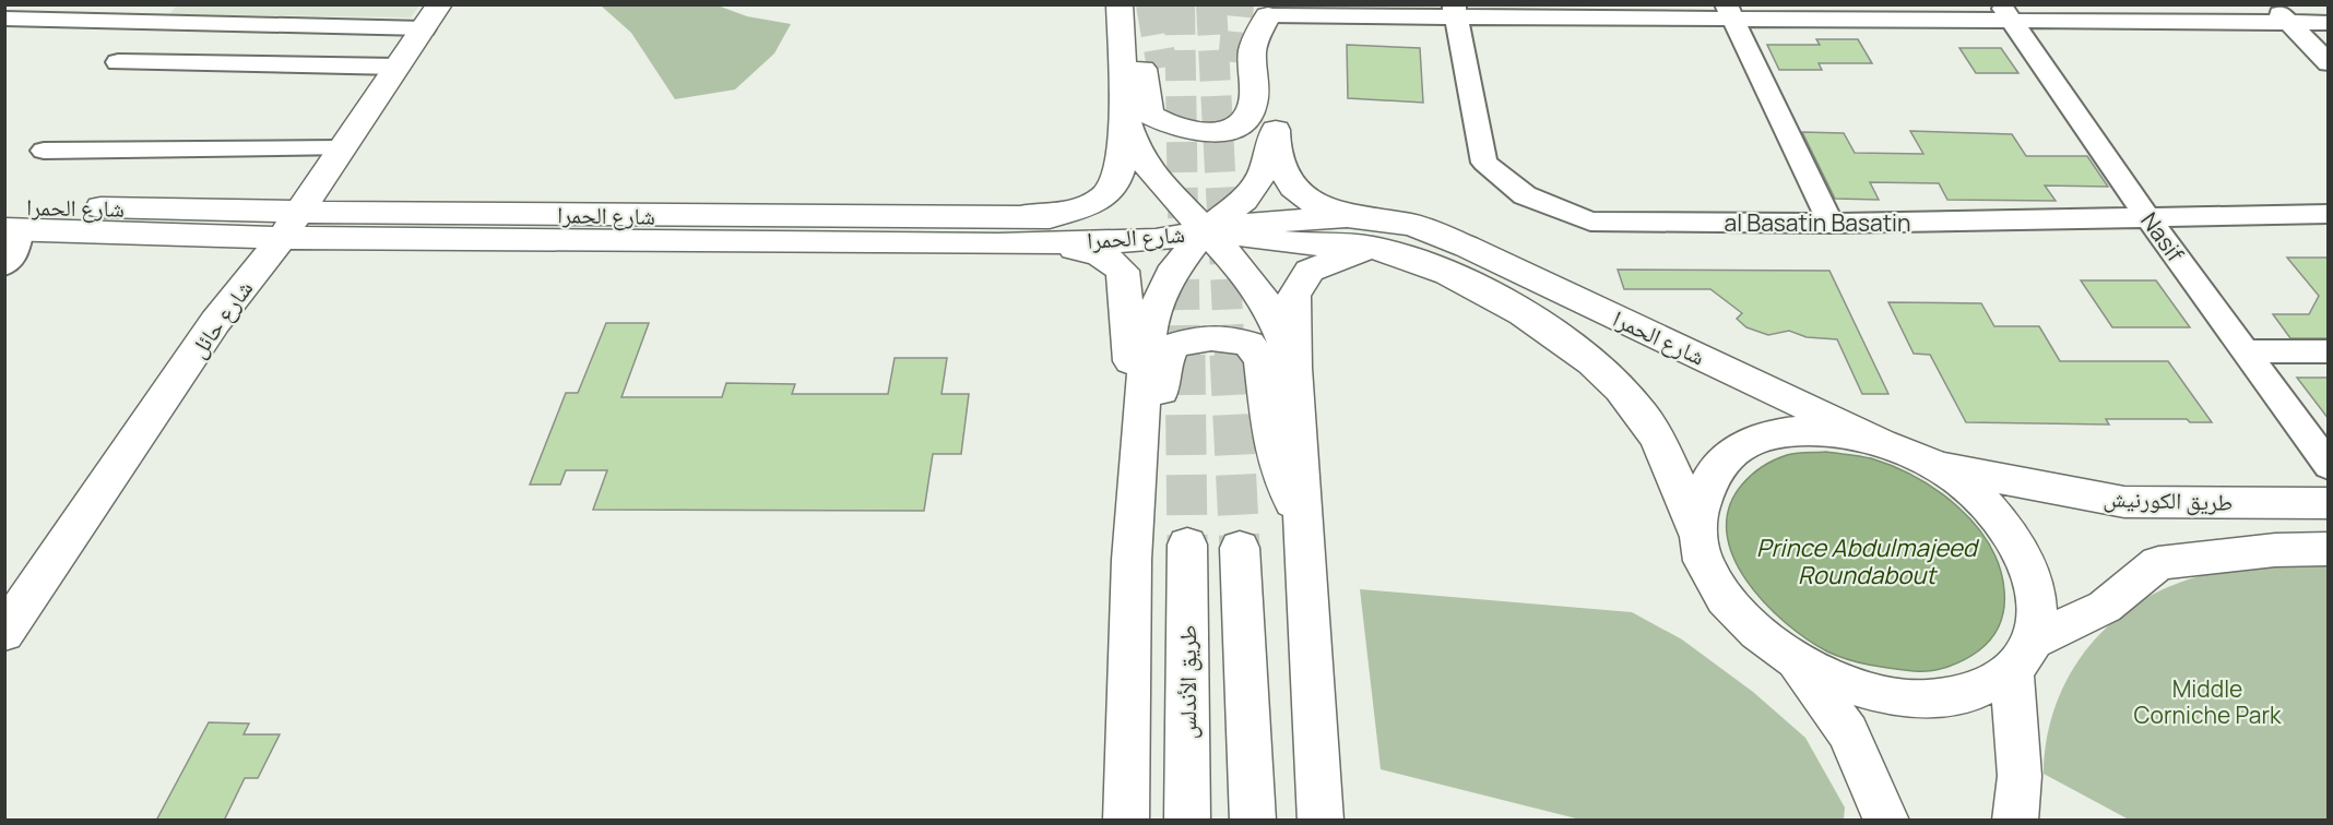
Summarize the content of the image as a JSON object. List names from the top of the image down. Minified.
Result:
{"streets":{"main road":["شارع الحمرا","شارع حائل","طريق الكورنيش","طريق الأندلس"],"street":["al Basatin Basatin","Nasif"]},"crossings":[["شارع الحمرا","شارع حائل"],["al Basatin Basatin","Nasif"]],"water":["Prince Abdulmajeed Roundabout"],"parks":["Middle Corniche Park"]}
